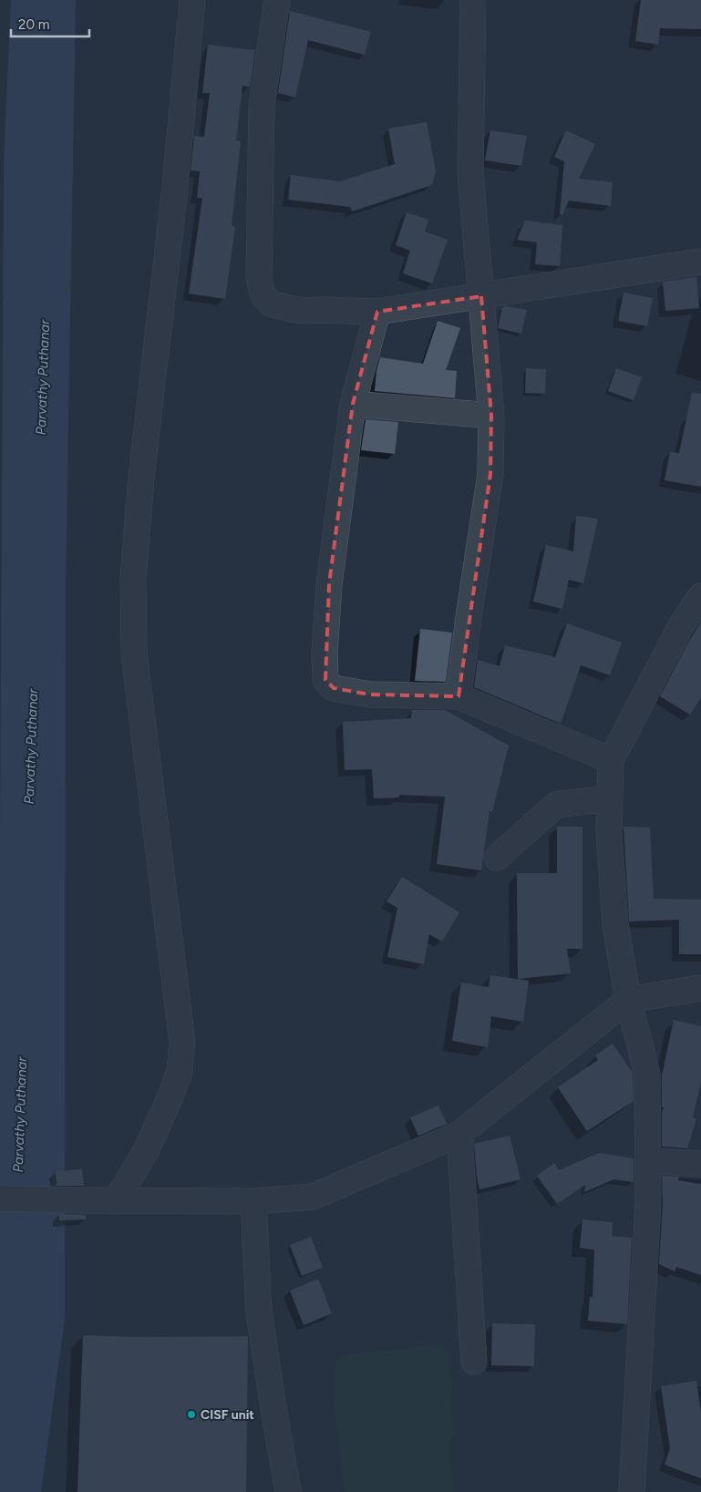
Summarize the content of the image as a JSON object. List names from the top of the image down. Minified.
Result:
{"water":["Parvathy Puthanar"],"places":["CISF unit"],"scale_bar":"20 m"}
